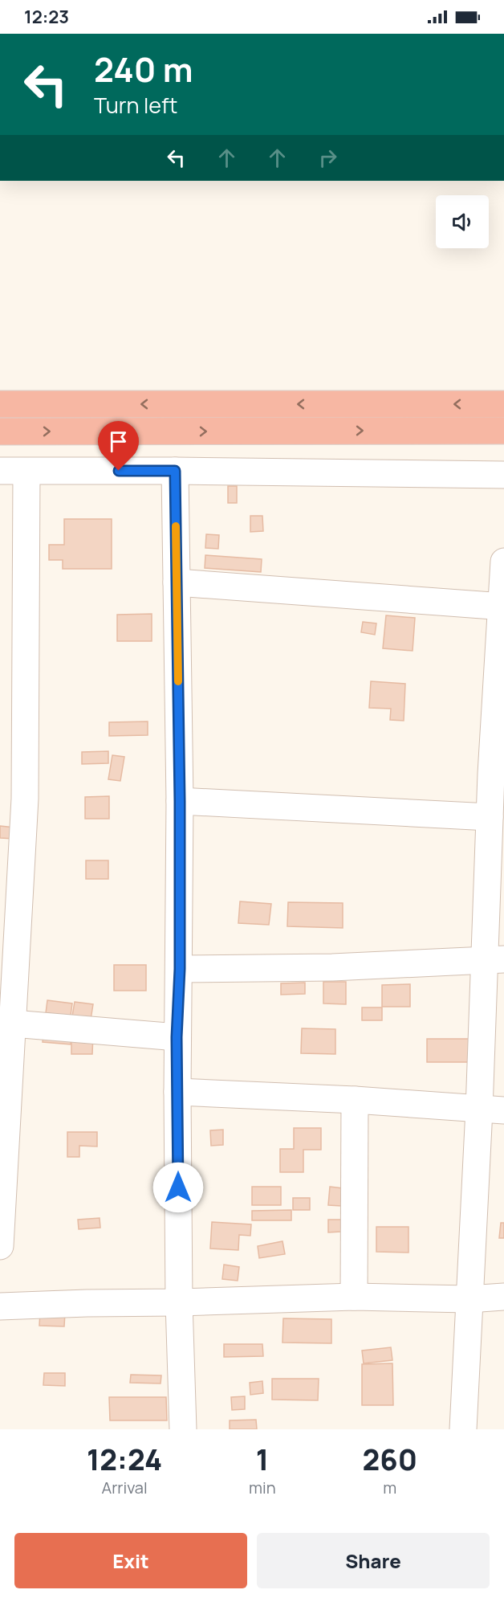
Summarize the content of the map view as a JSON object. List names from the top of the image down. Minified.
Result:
{"page":{"status":"12:23","turn":["240 m","Turn left"],"eta":["12:24","Arrival","1","min","260","m"],"buttons":["Exit","Share"]}}
